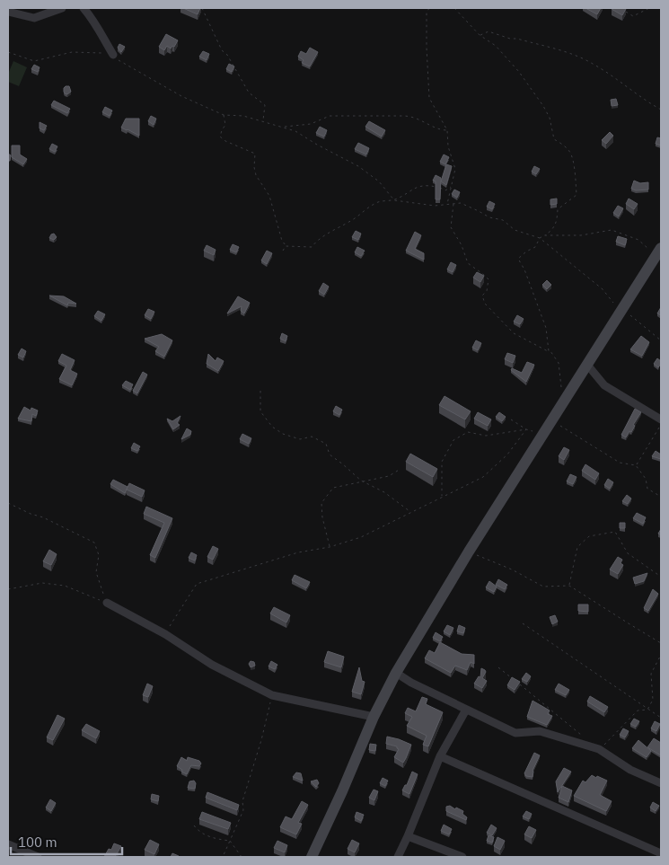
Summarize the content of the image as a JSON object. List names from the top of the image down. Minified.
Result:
{"scale_bar":"100 m"}
